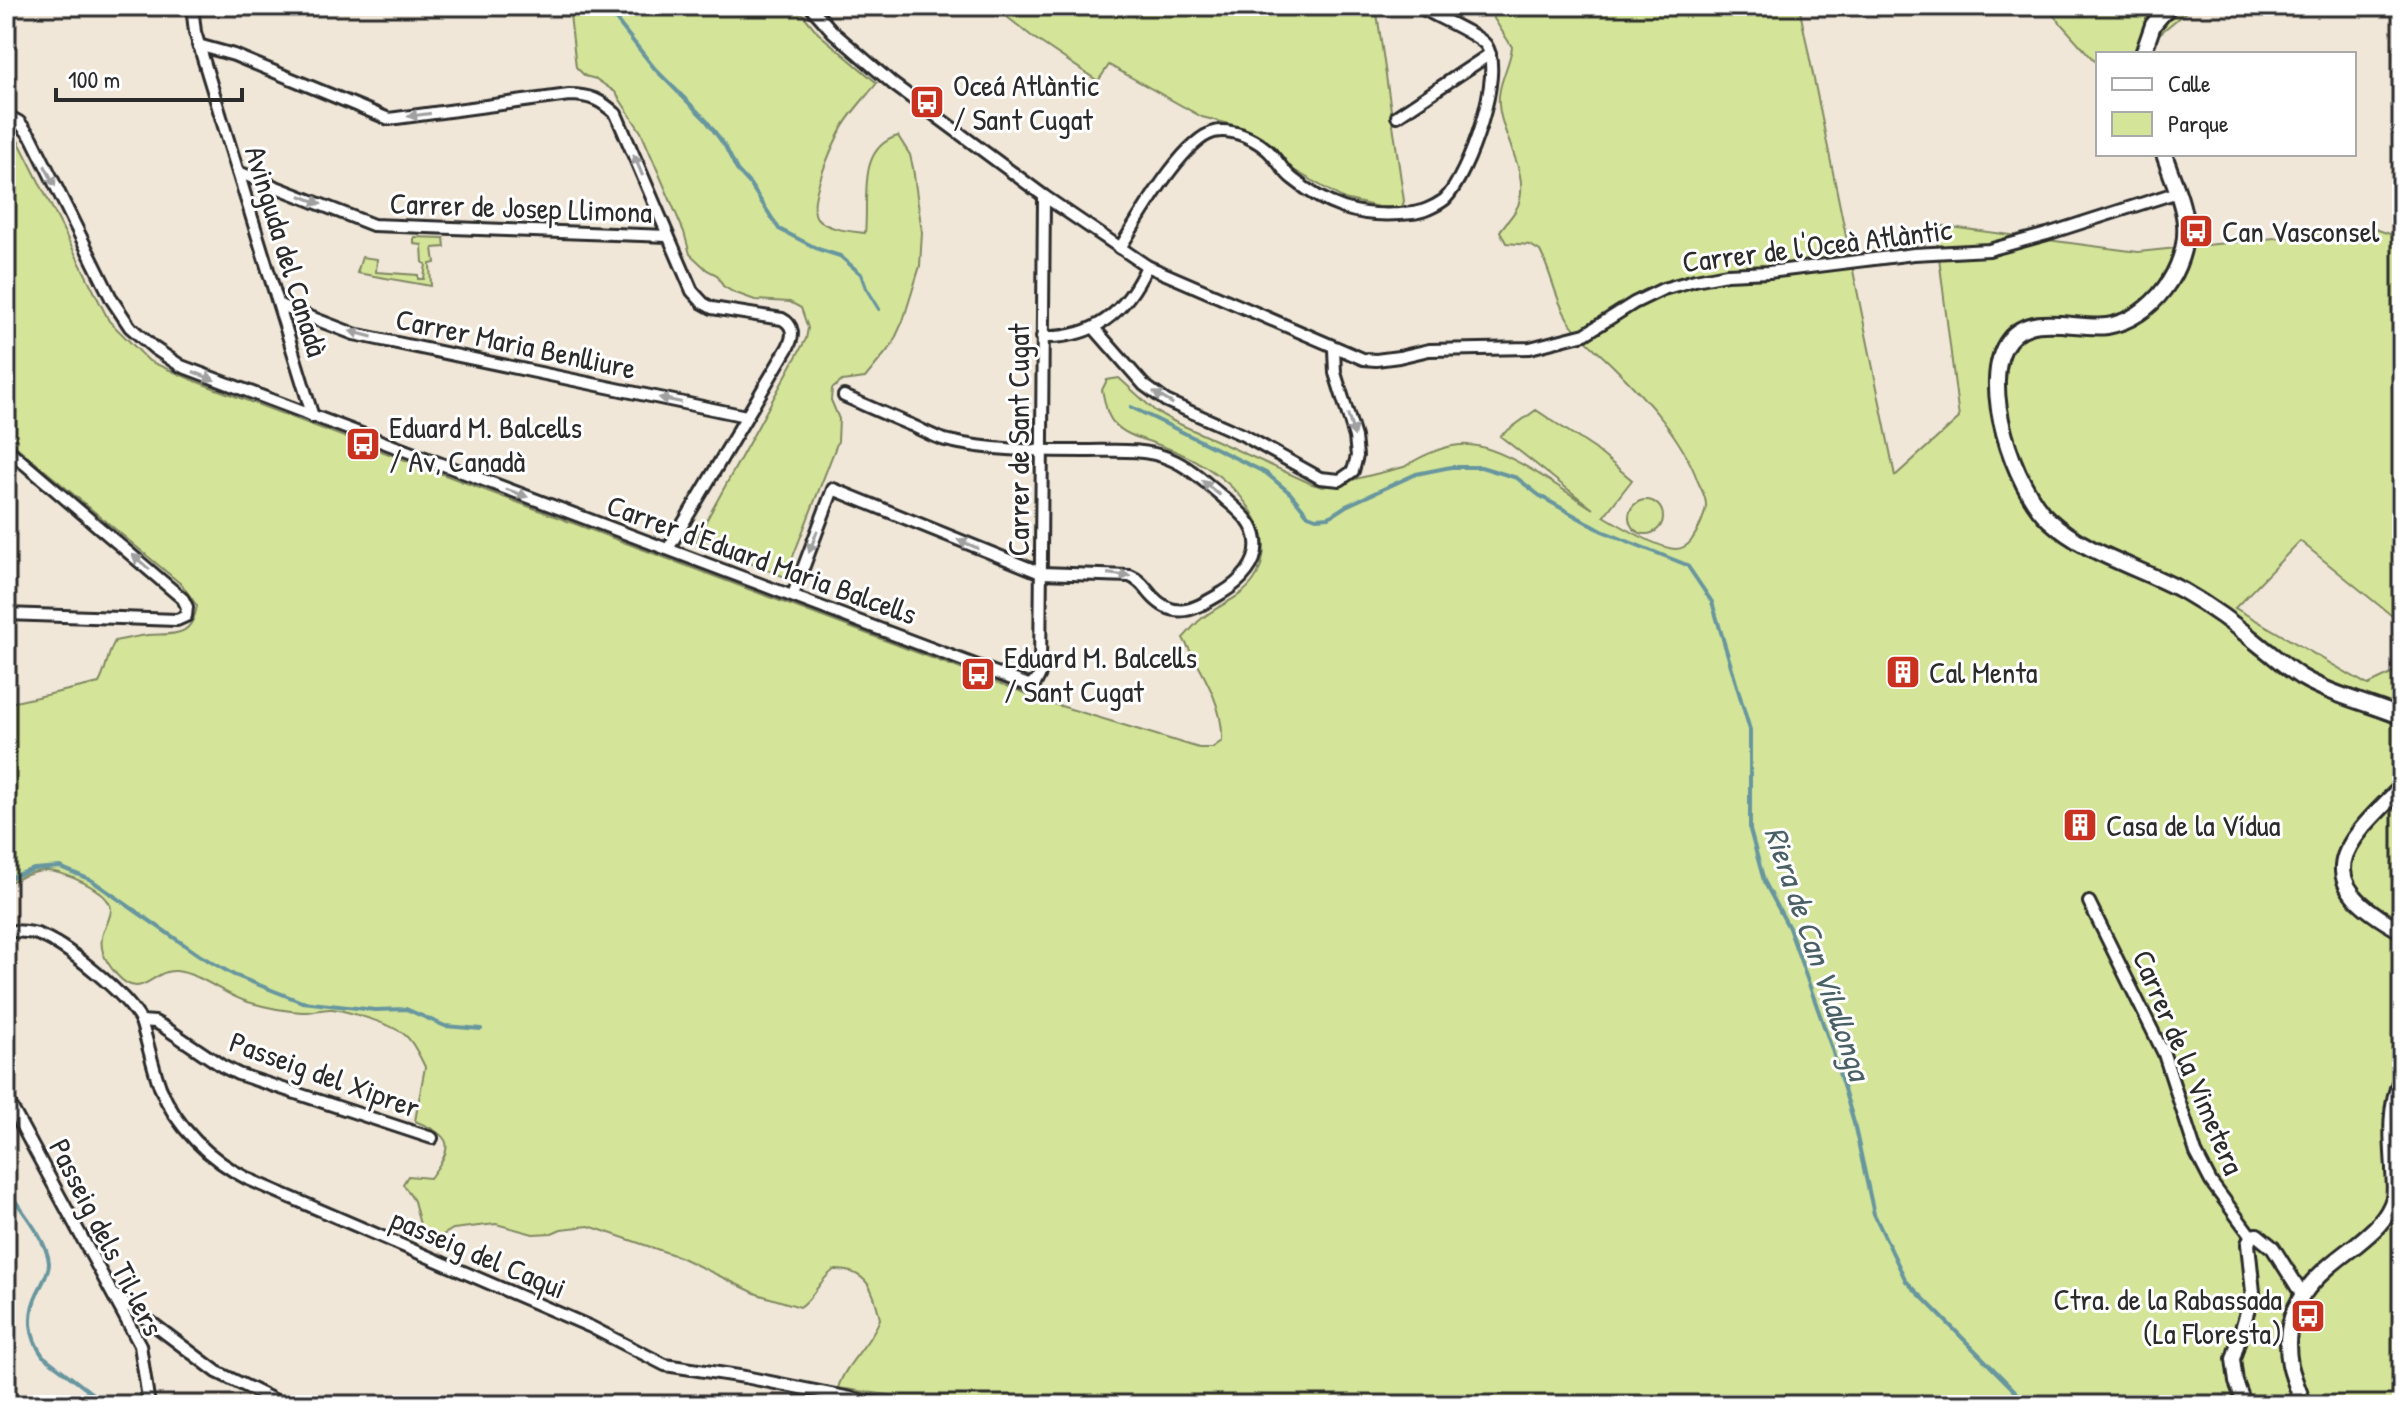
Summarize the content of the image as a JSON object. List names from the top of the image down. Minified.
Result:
{"streets":{"street":["Carrer de Josep Llimona","Carrer de l'Oceà Atlàntic","Avinguda del Canadà","Carrer Maria Benlliure","Carrer de Sant Cugat","Carrer d'Eduard Maria Balcells","Carrer de la Vimetera","Passeig del Xiprer","Passeig dels Til·lers","passeig del Caqui"]},"crossings":[["Carrer de Josep Llimona","Avinguda del Canadà"],["Carrer de l'Oceà Atlàntic","Carrer de Sant Cugat"],["Avinguda del Canadà","Carrer Maria Benlliure"],["Avinguda del Canadà","Carrer d'Eduard Maria Balcells"],["Carrer de Sant Cugat","Carrer d'Eduard Maria Balcells"],["Passeig del Xiprer","passeig del Caqui"]],"one_way":["Carrer de Josep Llimona","Carrer Maria Benlliure","Carrer d'Eduard Maria Balcells"],"water":["Riera de Can Vilallonga"],"places":{"bus stop":["Oceá Atlàntic / Sant Cugat","Can Vasconsel","Eduard M. Balcells / Av, Canadà","Eduard M. Balcells / Sant Cugat","Ctra. de la Rabassada (La Floresta)"],"building":["Cal Menta","Casa de la Vídua"]},"legend":["Calle","Parque"],"scale_bar":"100 m"}
